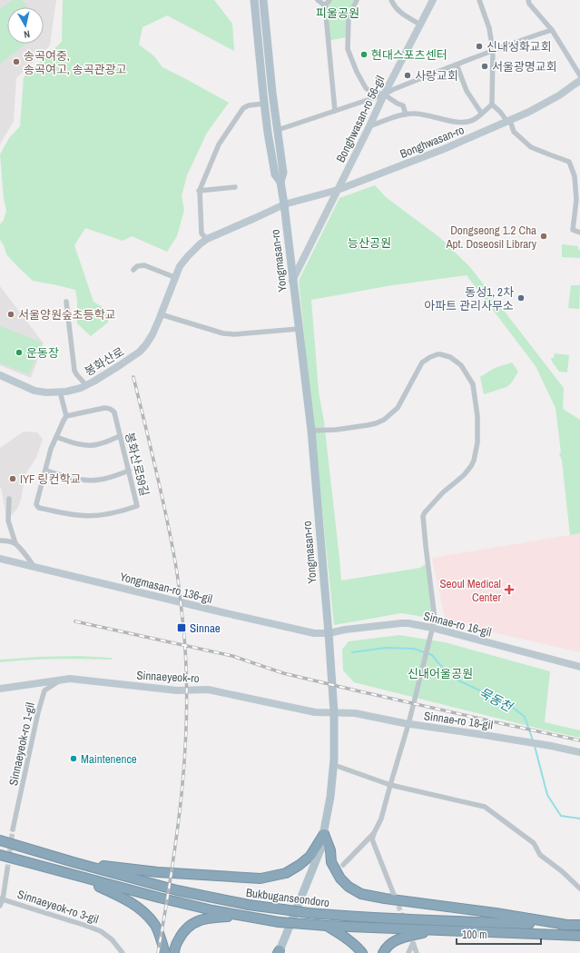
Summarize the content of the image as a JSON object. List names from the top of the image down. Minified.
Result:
{"streets":{"highway":["Bukbuganseondoro"],"main road":["Yongmasan-ro"],"street":["Bonghwasan-ro 56-gil","Bonghwasan-ro","봉화산로","봉화산로59길","Yongmasan-ro 136-gil","Sinnae-ro 16-gil","Sinnaeyeok-ro","Sinnae-ro 18-gil","Sinnaeyeok-ro 1-gil","Sinnaeyeok-ro 3-gil"]},"crossings":[["Bonghwasan-ro 56-gil","Bonghwasan-ro"],["Bonghwasan-ro 56-gil","Yongmasan-ro"],["Bonghwasan-ro","Yongmasan-ro"],["Bonghwasan-ro","봉화산로"],["Yongmasan-ro","봉화산로"],["Yongmasan-ro","Yongmasan-ro 136-gil"],["Yongmasan-ro","Sinnae-ro 16-gil"],["Yongmasan-ro","Sinnaeyeok-ro"],["Yongmasan-ro","Sinnae-ro 18-gil"],["Yongmasan-ro 136-gil","Sinnae-ro 16-gil"],["Sinnaeyeok-ro","Sinnae-ro 18-gil"],["Sinnaeyeok-ro","Sinnaeyeok-ro 1-gil"]],"water":["묵동천"],"parks":["피울공원","능산공원","신내어울공원"],"places":{"other":["신내성화교회","현대스포츠센터","송곡여중, 송곡여고, 송곡관광고","서울광명교회","사랑교회","Dongseong 1.2 Cha Apt. Doseosil Library","동성1, 2차 아파트 관리사무소","서울양원숲초등학교","운동장","IYF 링컨학교","Maintenence"],"health":["Seoul Medical Center"],"transit":["Sinnae"]},"scale_bar":"100 m","north":"bottom"}
